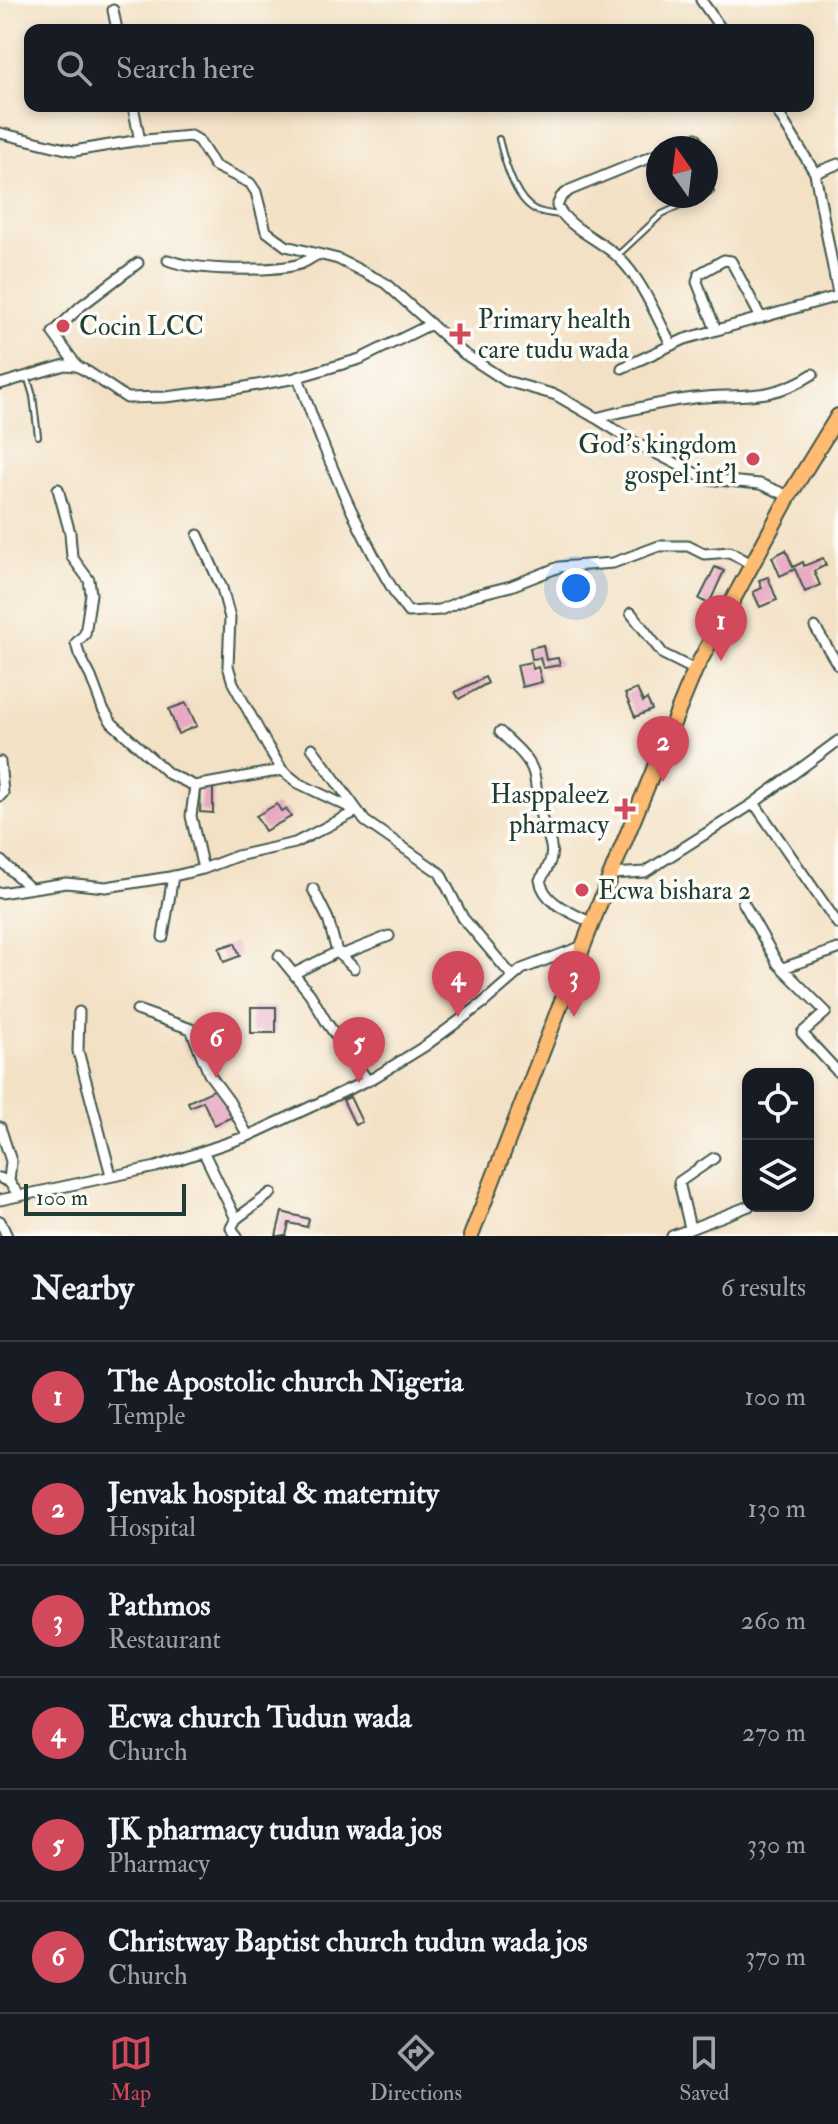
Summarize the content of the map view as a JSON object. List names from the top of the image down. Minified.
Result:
{"places":{"other":["Cocin LCC","God's kingdom gospel int'l","Ecwa bishara 2"],"health":["Primary health care tudu wada","Hasppaleez pharmacy"]},"scale_bar":"100 m","north":"top","page":{"search":"Search here","pins":["1","2","3","4","6","5"],"scale":"100 m","heading":["Nearby","6 results"],"list":[{"mark":"1","name":"The Apostolic church Nigeria","note":"Temple","value":"100 m"},{"mark":"2","name":"Jenvak hospital & maternity","note":"Hospital","value":"130 m"},{"mark":"3","name":"Pathmos","note":"Restaurant","value":"260 m"},{"mark":"4","name":"Ecwa church Tudun wada","note":"Church","value":"270 m"},{"mark":"5","name":"JK pharmacy tudun wada jos","note":"Pharmacy","value":"330 m"},{"mark":"6","name":"Christway Baptist church tudun wada jos","note":"Church","value":"370 m"}],"nav":["Map","Directions","Saved"]}}
